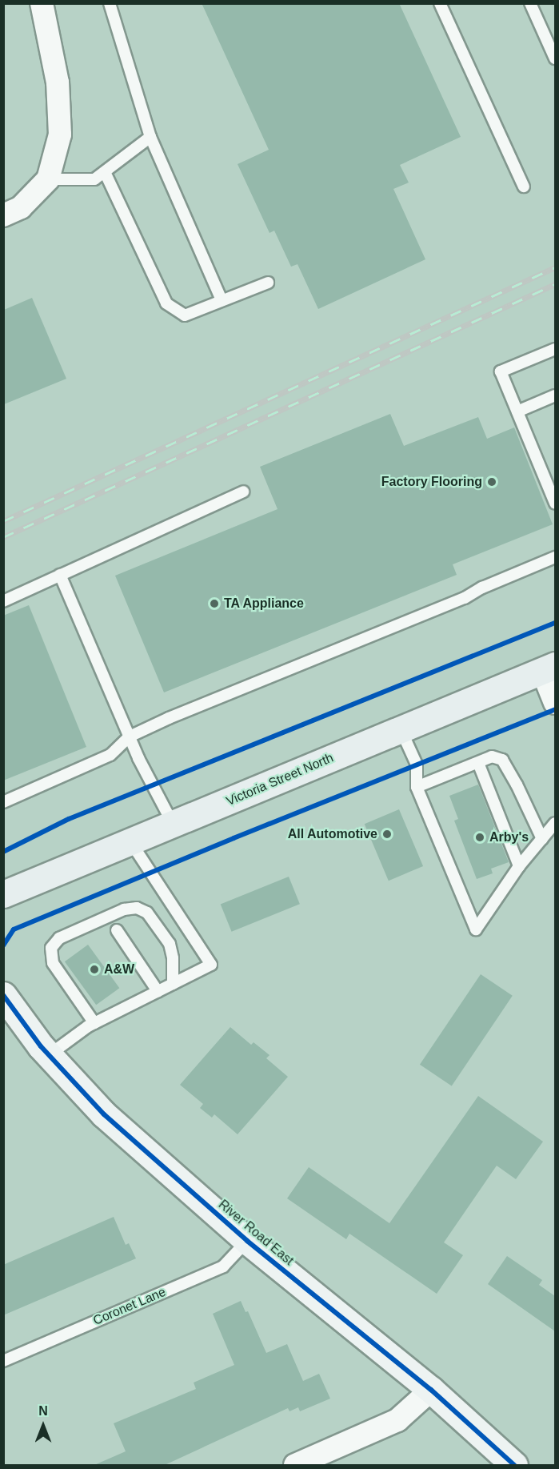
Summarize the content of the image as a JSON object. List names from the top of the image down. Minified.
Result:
{"streets":{"main road":["Victoria Street North"],"street":["River Road East"],"lane":["Coronet Lane"]},"crossings":[["River Road East","Coronet Lane"]],"places":["Factory Flooring","TA Appliance","All Automotive","Arby's","A&W"],"north":"top"}
